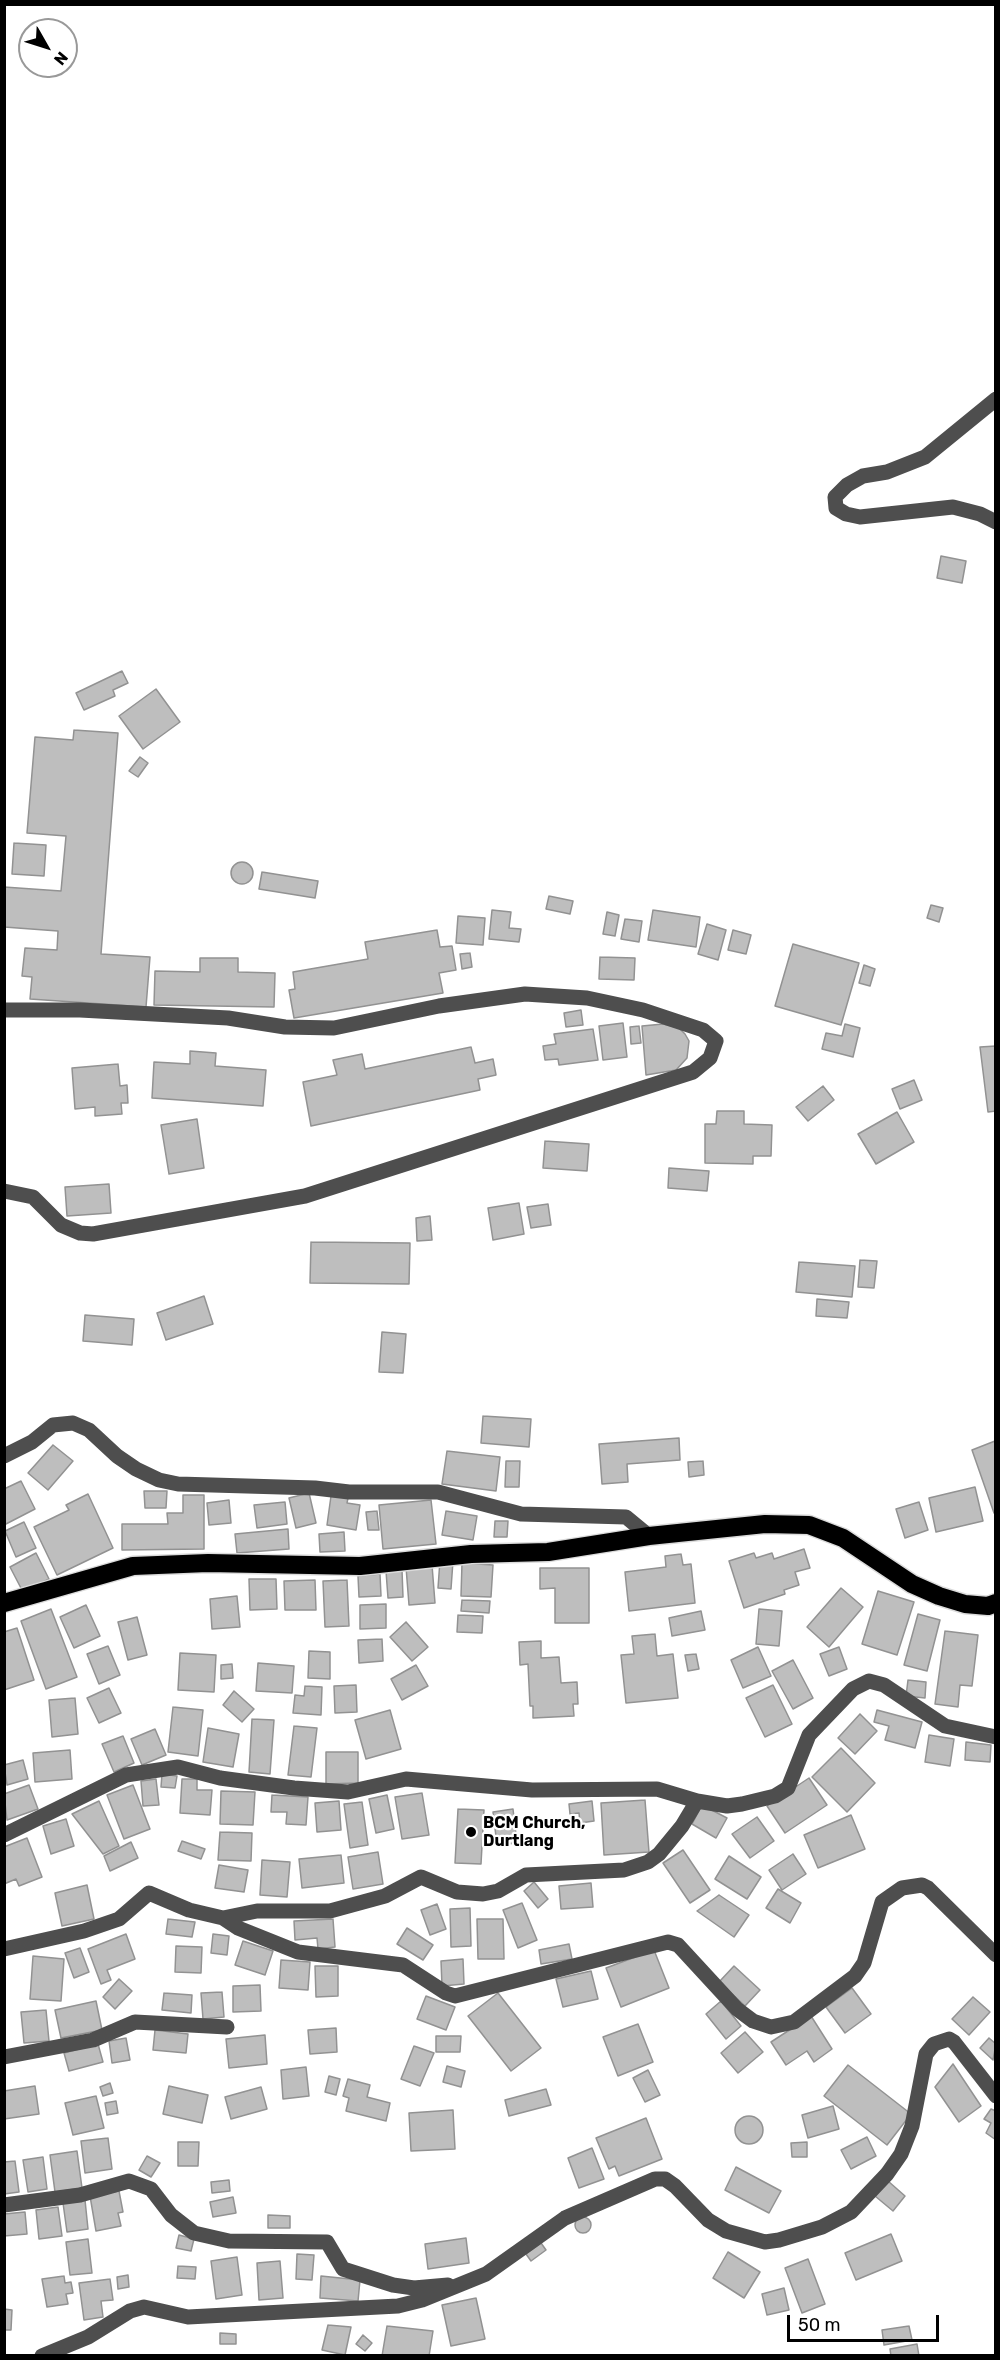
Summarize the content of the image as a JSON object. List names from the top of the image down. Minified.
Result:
{"places":["BCM Church, Durtlang"],"scale_bar":"50 m","north":"bottom right"}
